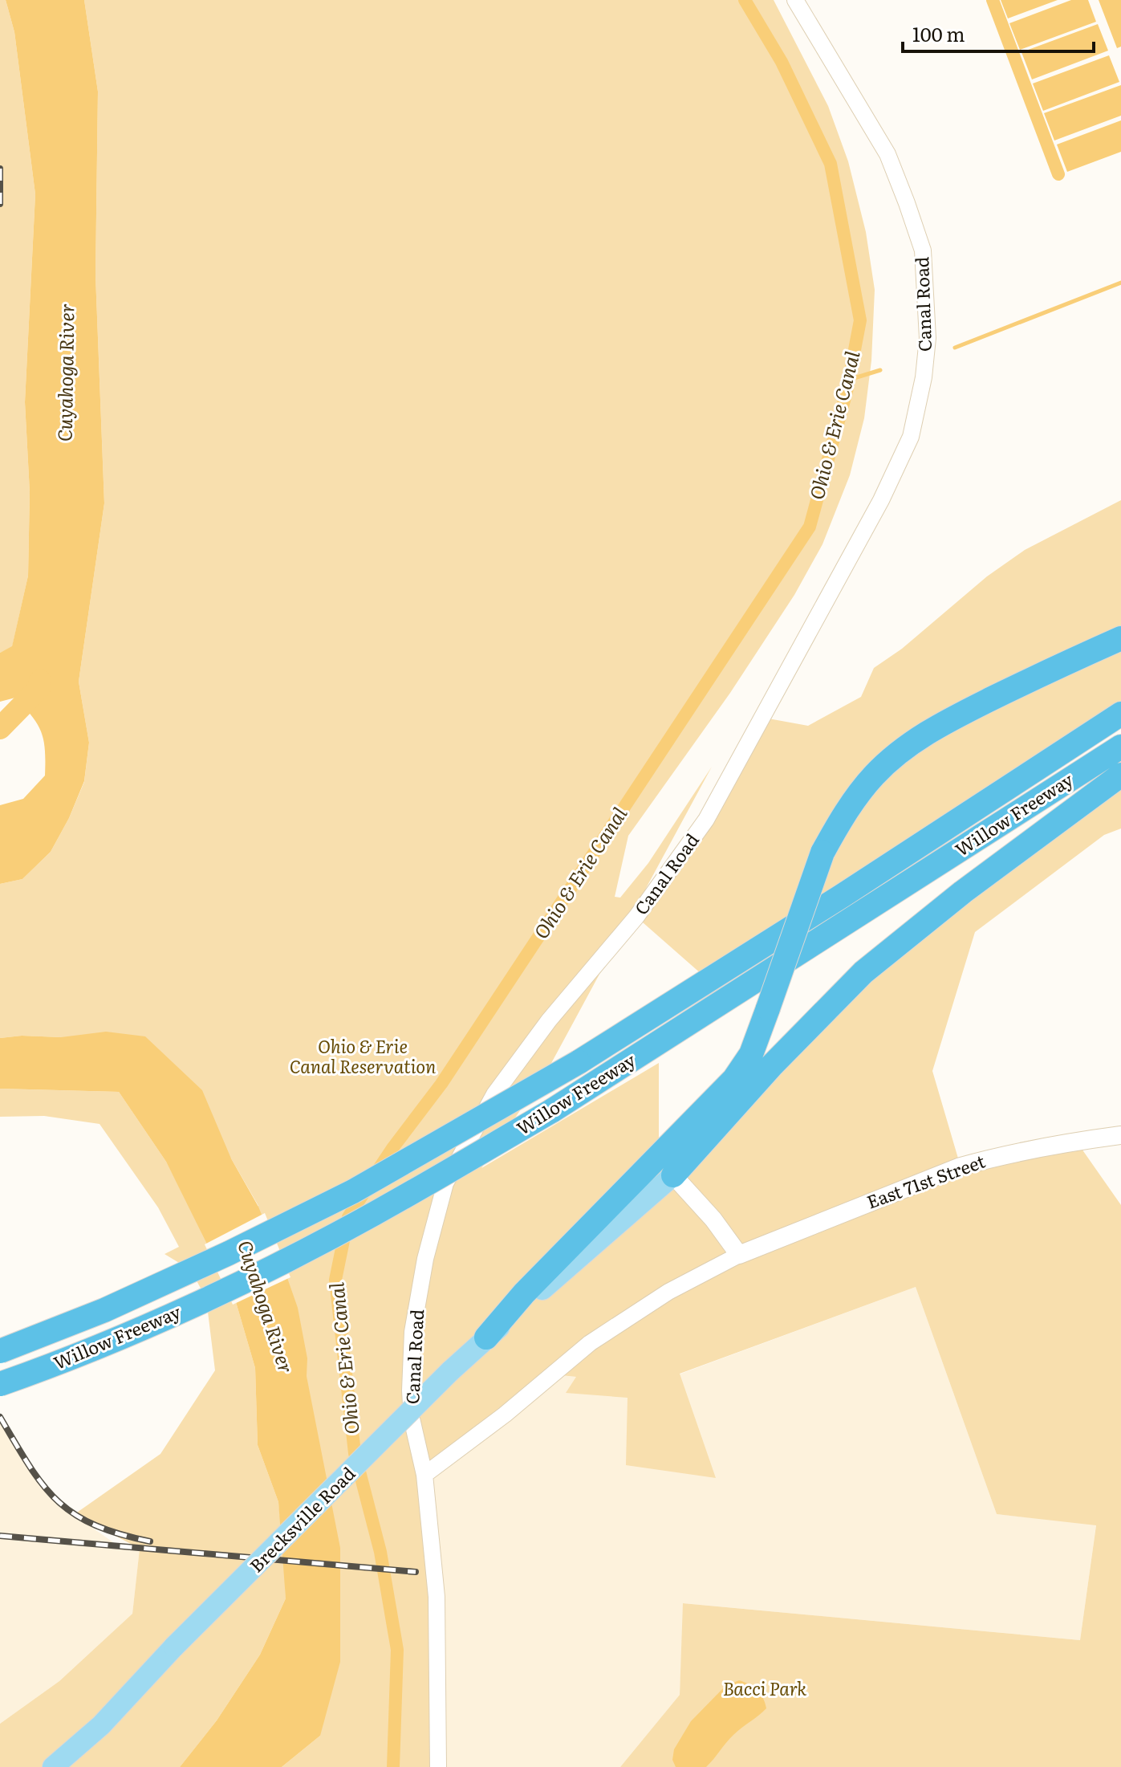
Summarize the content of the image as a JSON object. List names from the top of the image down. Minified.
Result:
{"streets":{"highway":["Willow Freeway"],"main road":["East 71st Street","Brecksville Road"],"street":["Canal Road"]},"crossings":[["Canal Road","East 71st Street"]],"water":["Cuyahoga River","Ohio & Erie Canal"],"parks":["Ohio & Erie Canal Reservation","Bacci Park"],"scale_bar":"100 m"}
